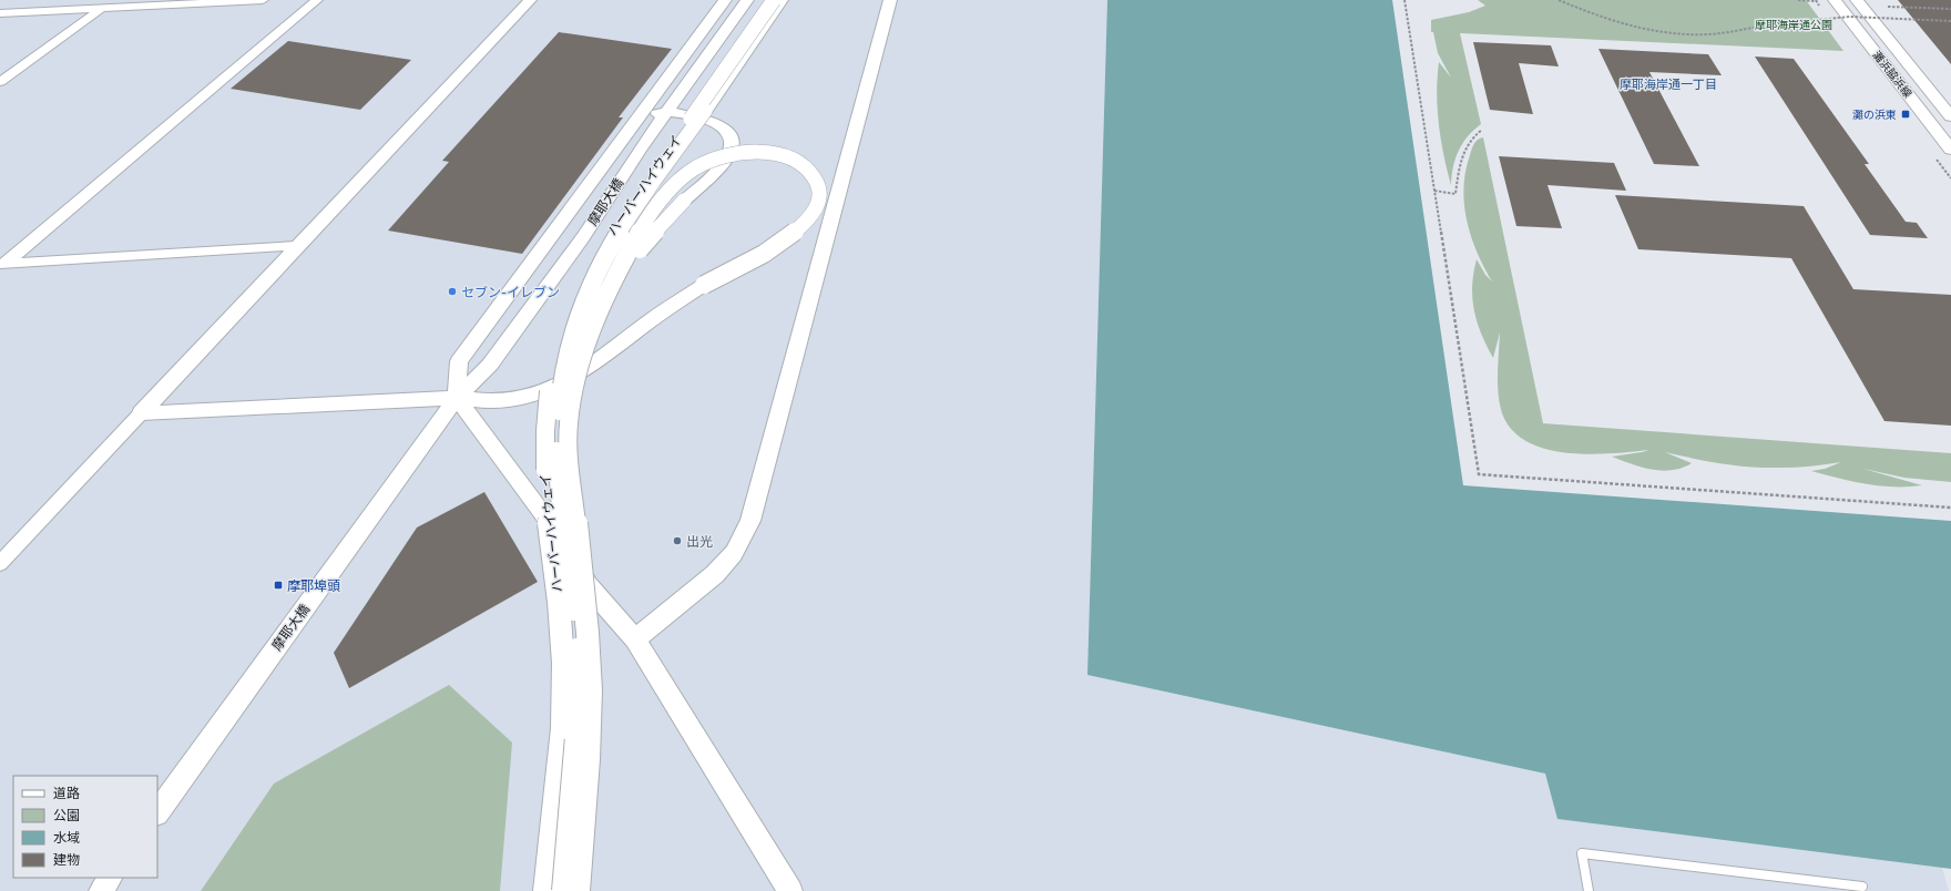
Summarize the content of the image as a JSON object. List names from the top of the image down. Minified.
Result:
{"streets":{"street":["灘浜脇浜線","ハーバーハイウェイ","摩耶大橋"]},"districts":["摩耶海岸通一丁目"],"parks":["摩耶海岸通公園"],"places":{"transit":["灘の浜東","摩耶埠頭"],"other":["セブン-イレブン","出光"]},"legend":["道路","公園","水域","建物"]}
